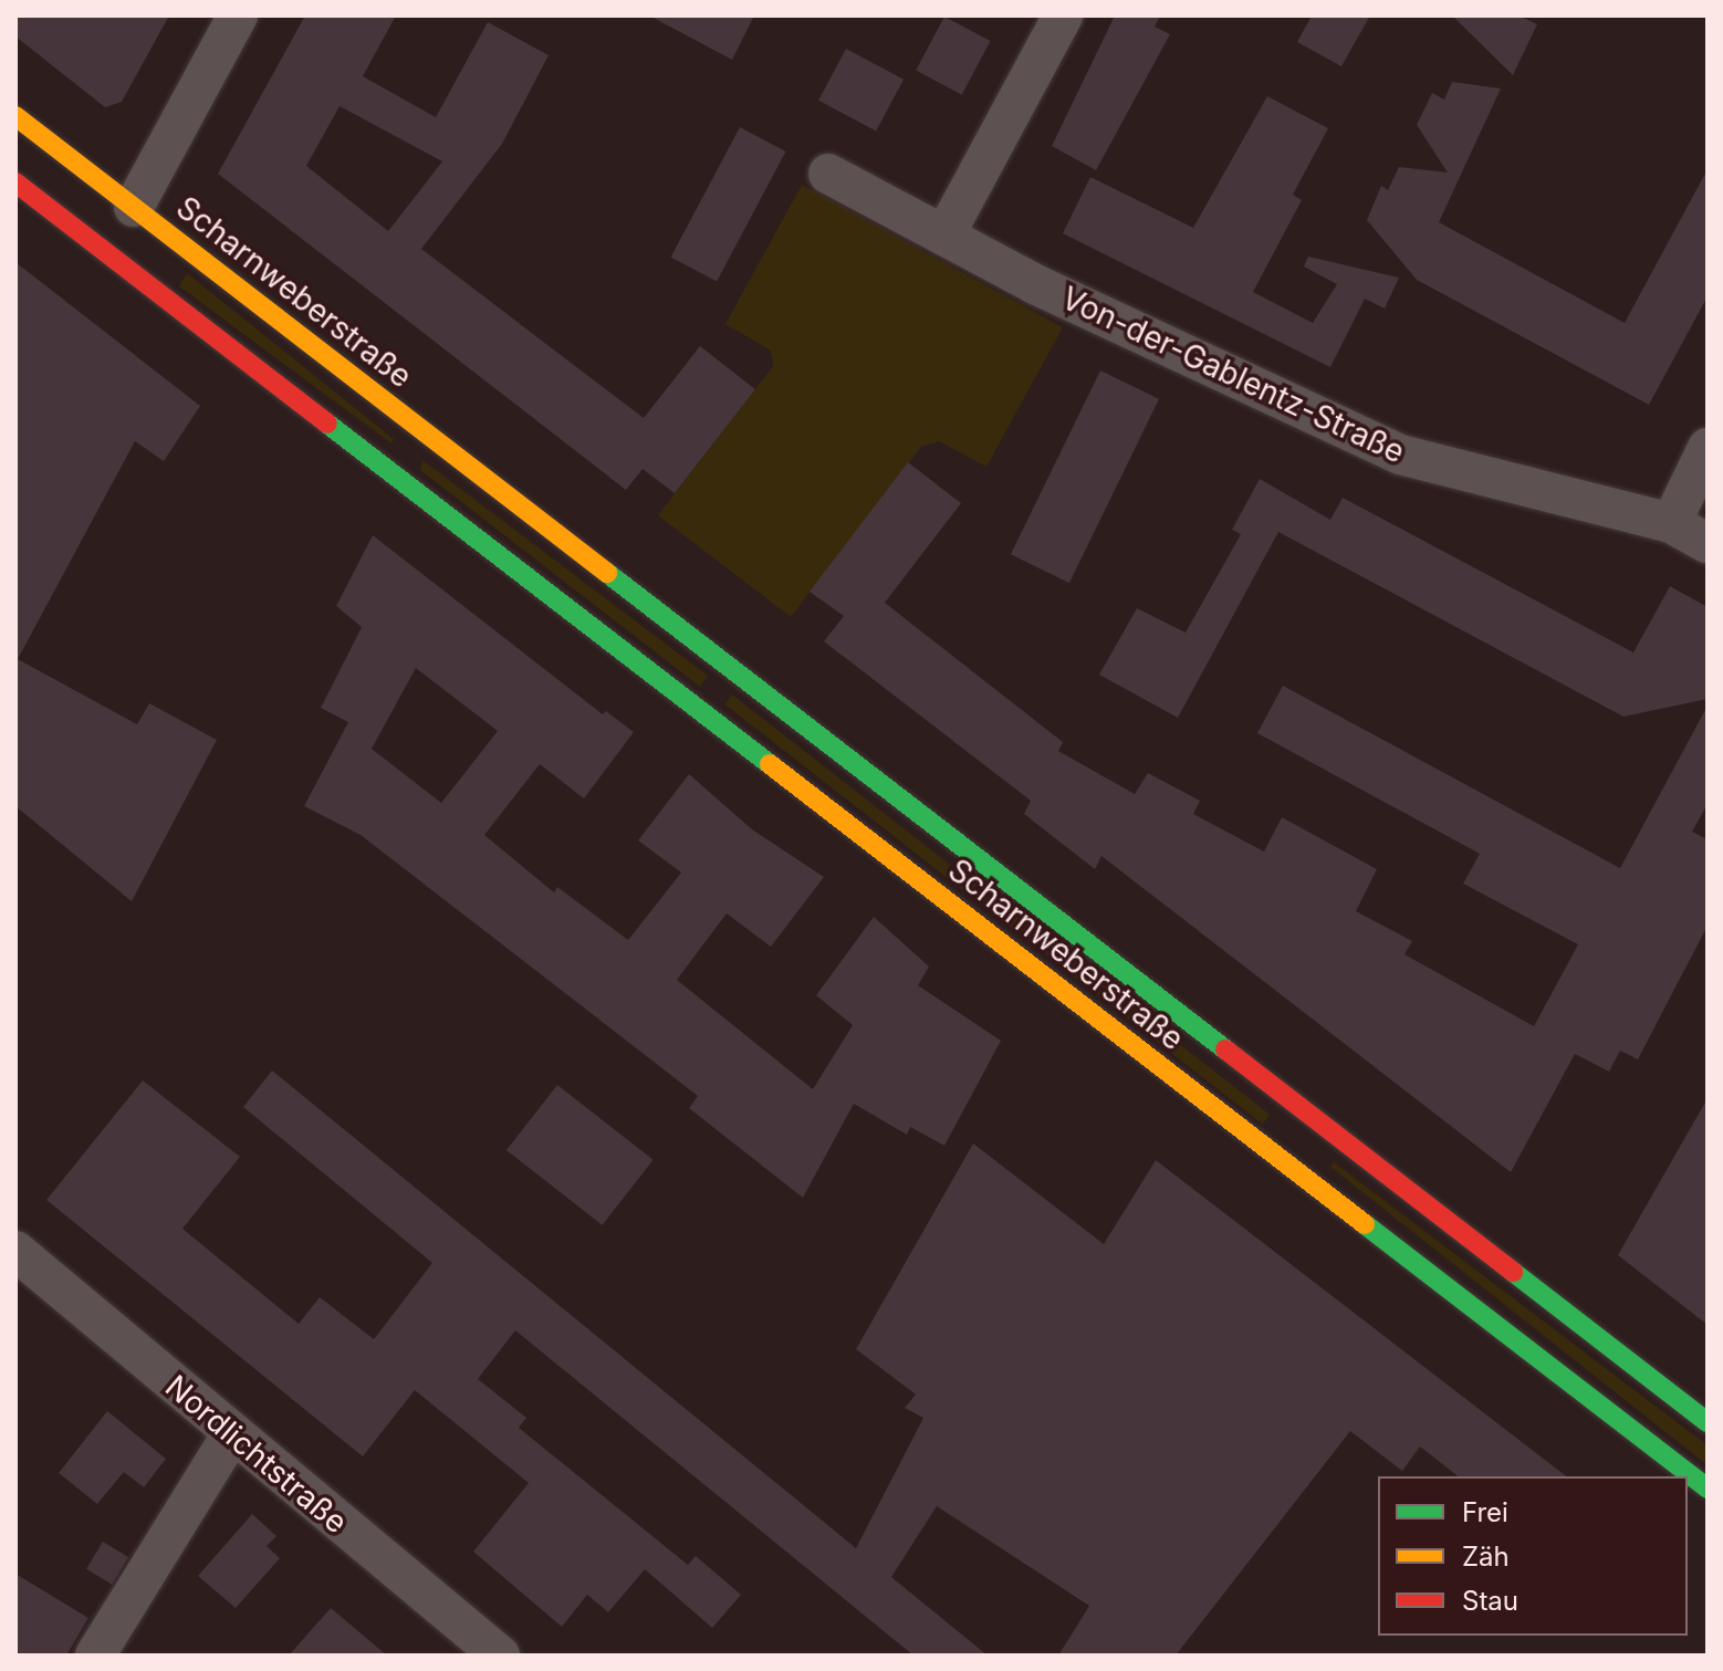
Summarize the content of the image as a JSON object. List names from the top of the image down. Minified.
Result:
{"streets":{"main road":["Scharnweberstraße"],"street":["Von-der-Gablentz-Straße","Nordlichtstraße"]},"legend":["Frei","Zäh","Stau"]}
